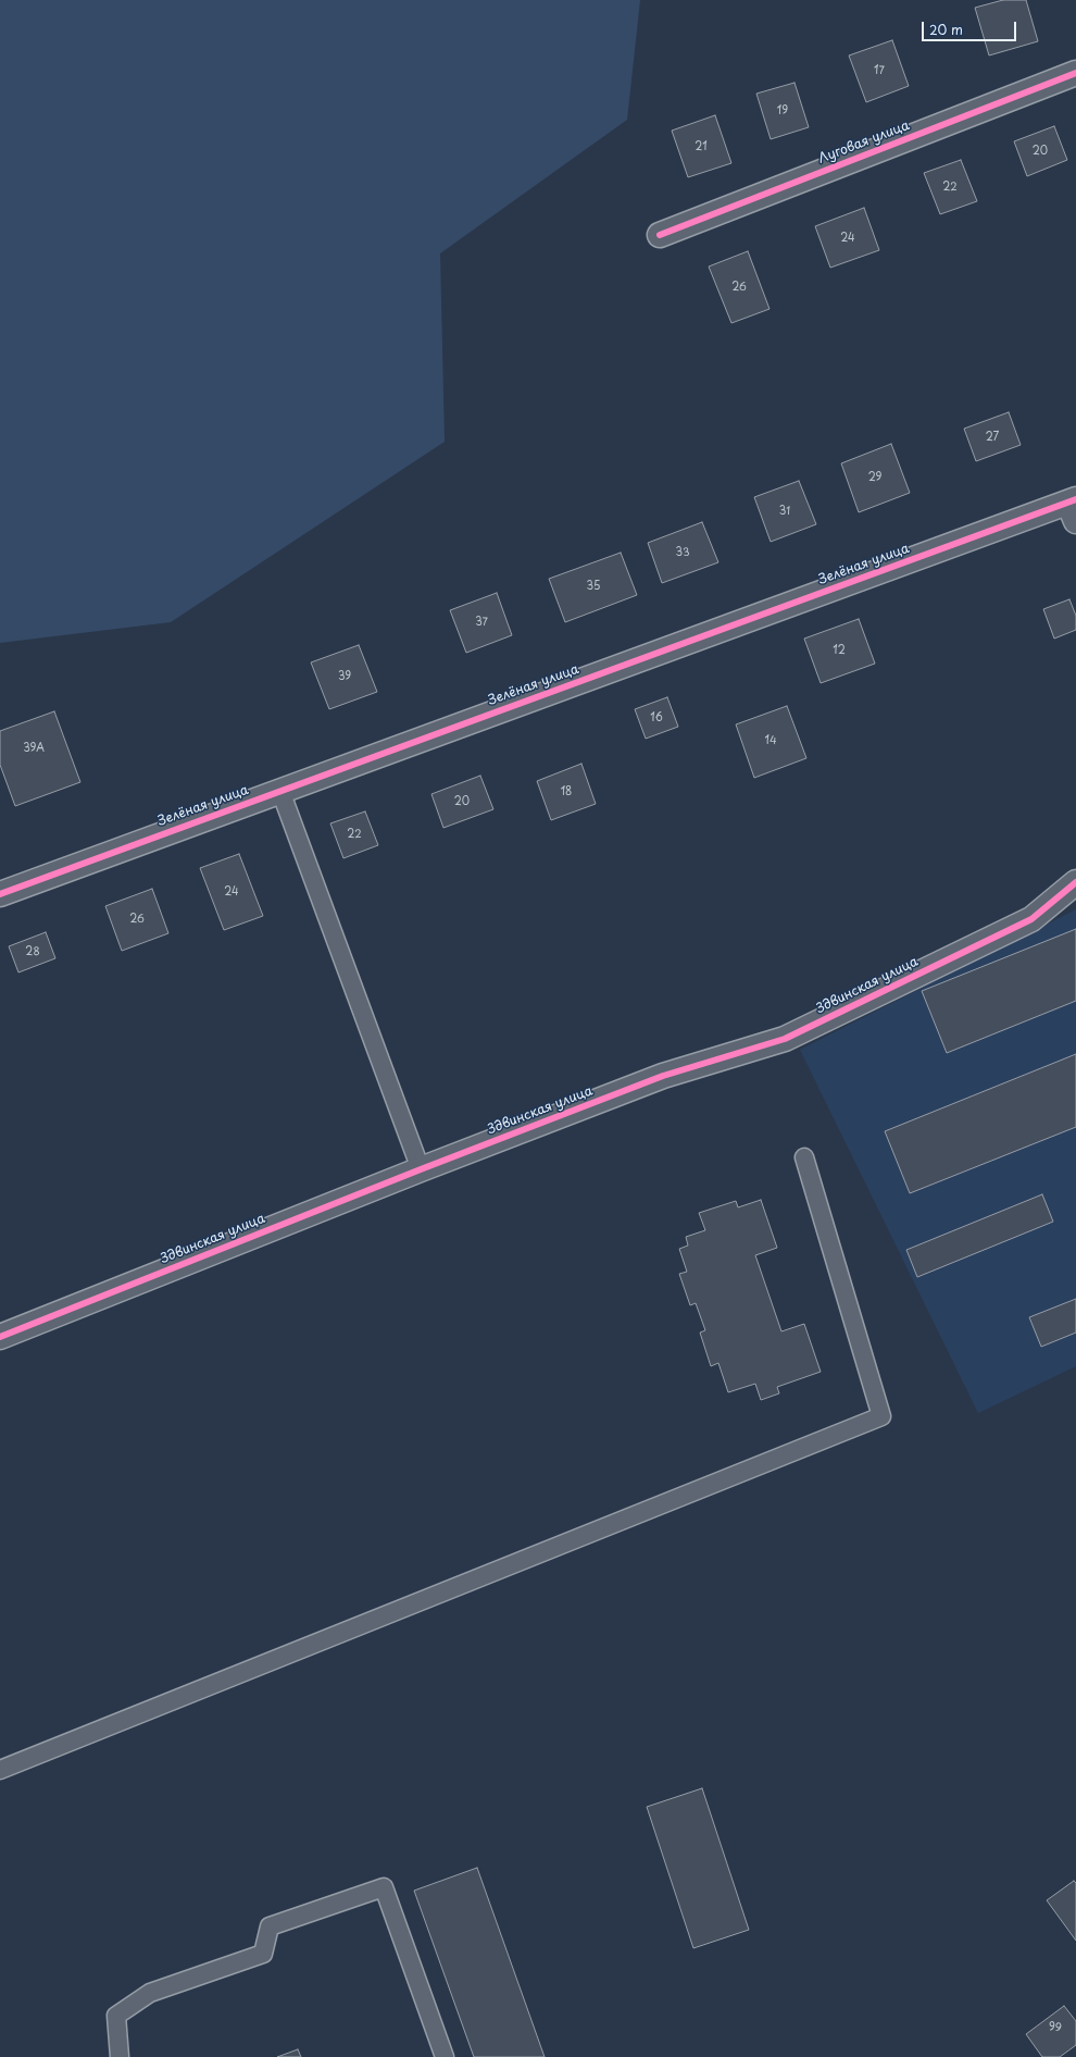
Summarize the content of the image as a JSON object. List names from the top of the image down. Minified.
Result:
{"streets":{"street":["Луговая улица","Зелёная улица","Здвинская улица"]},"house_numbers":["17","19","21","20","22","24","26","27","29","31","33","35","37","12","39","16","14","39А","18","20","22","24","26","28","99"],"scale_bar":"20 m"}
